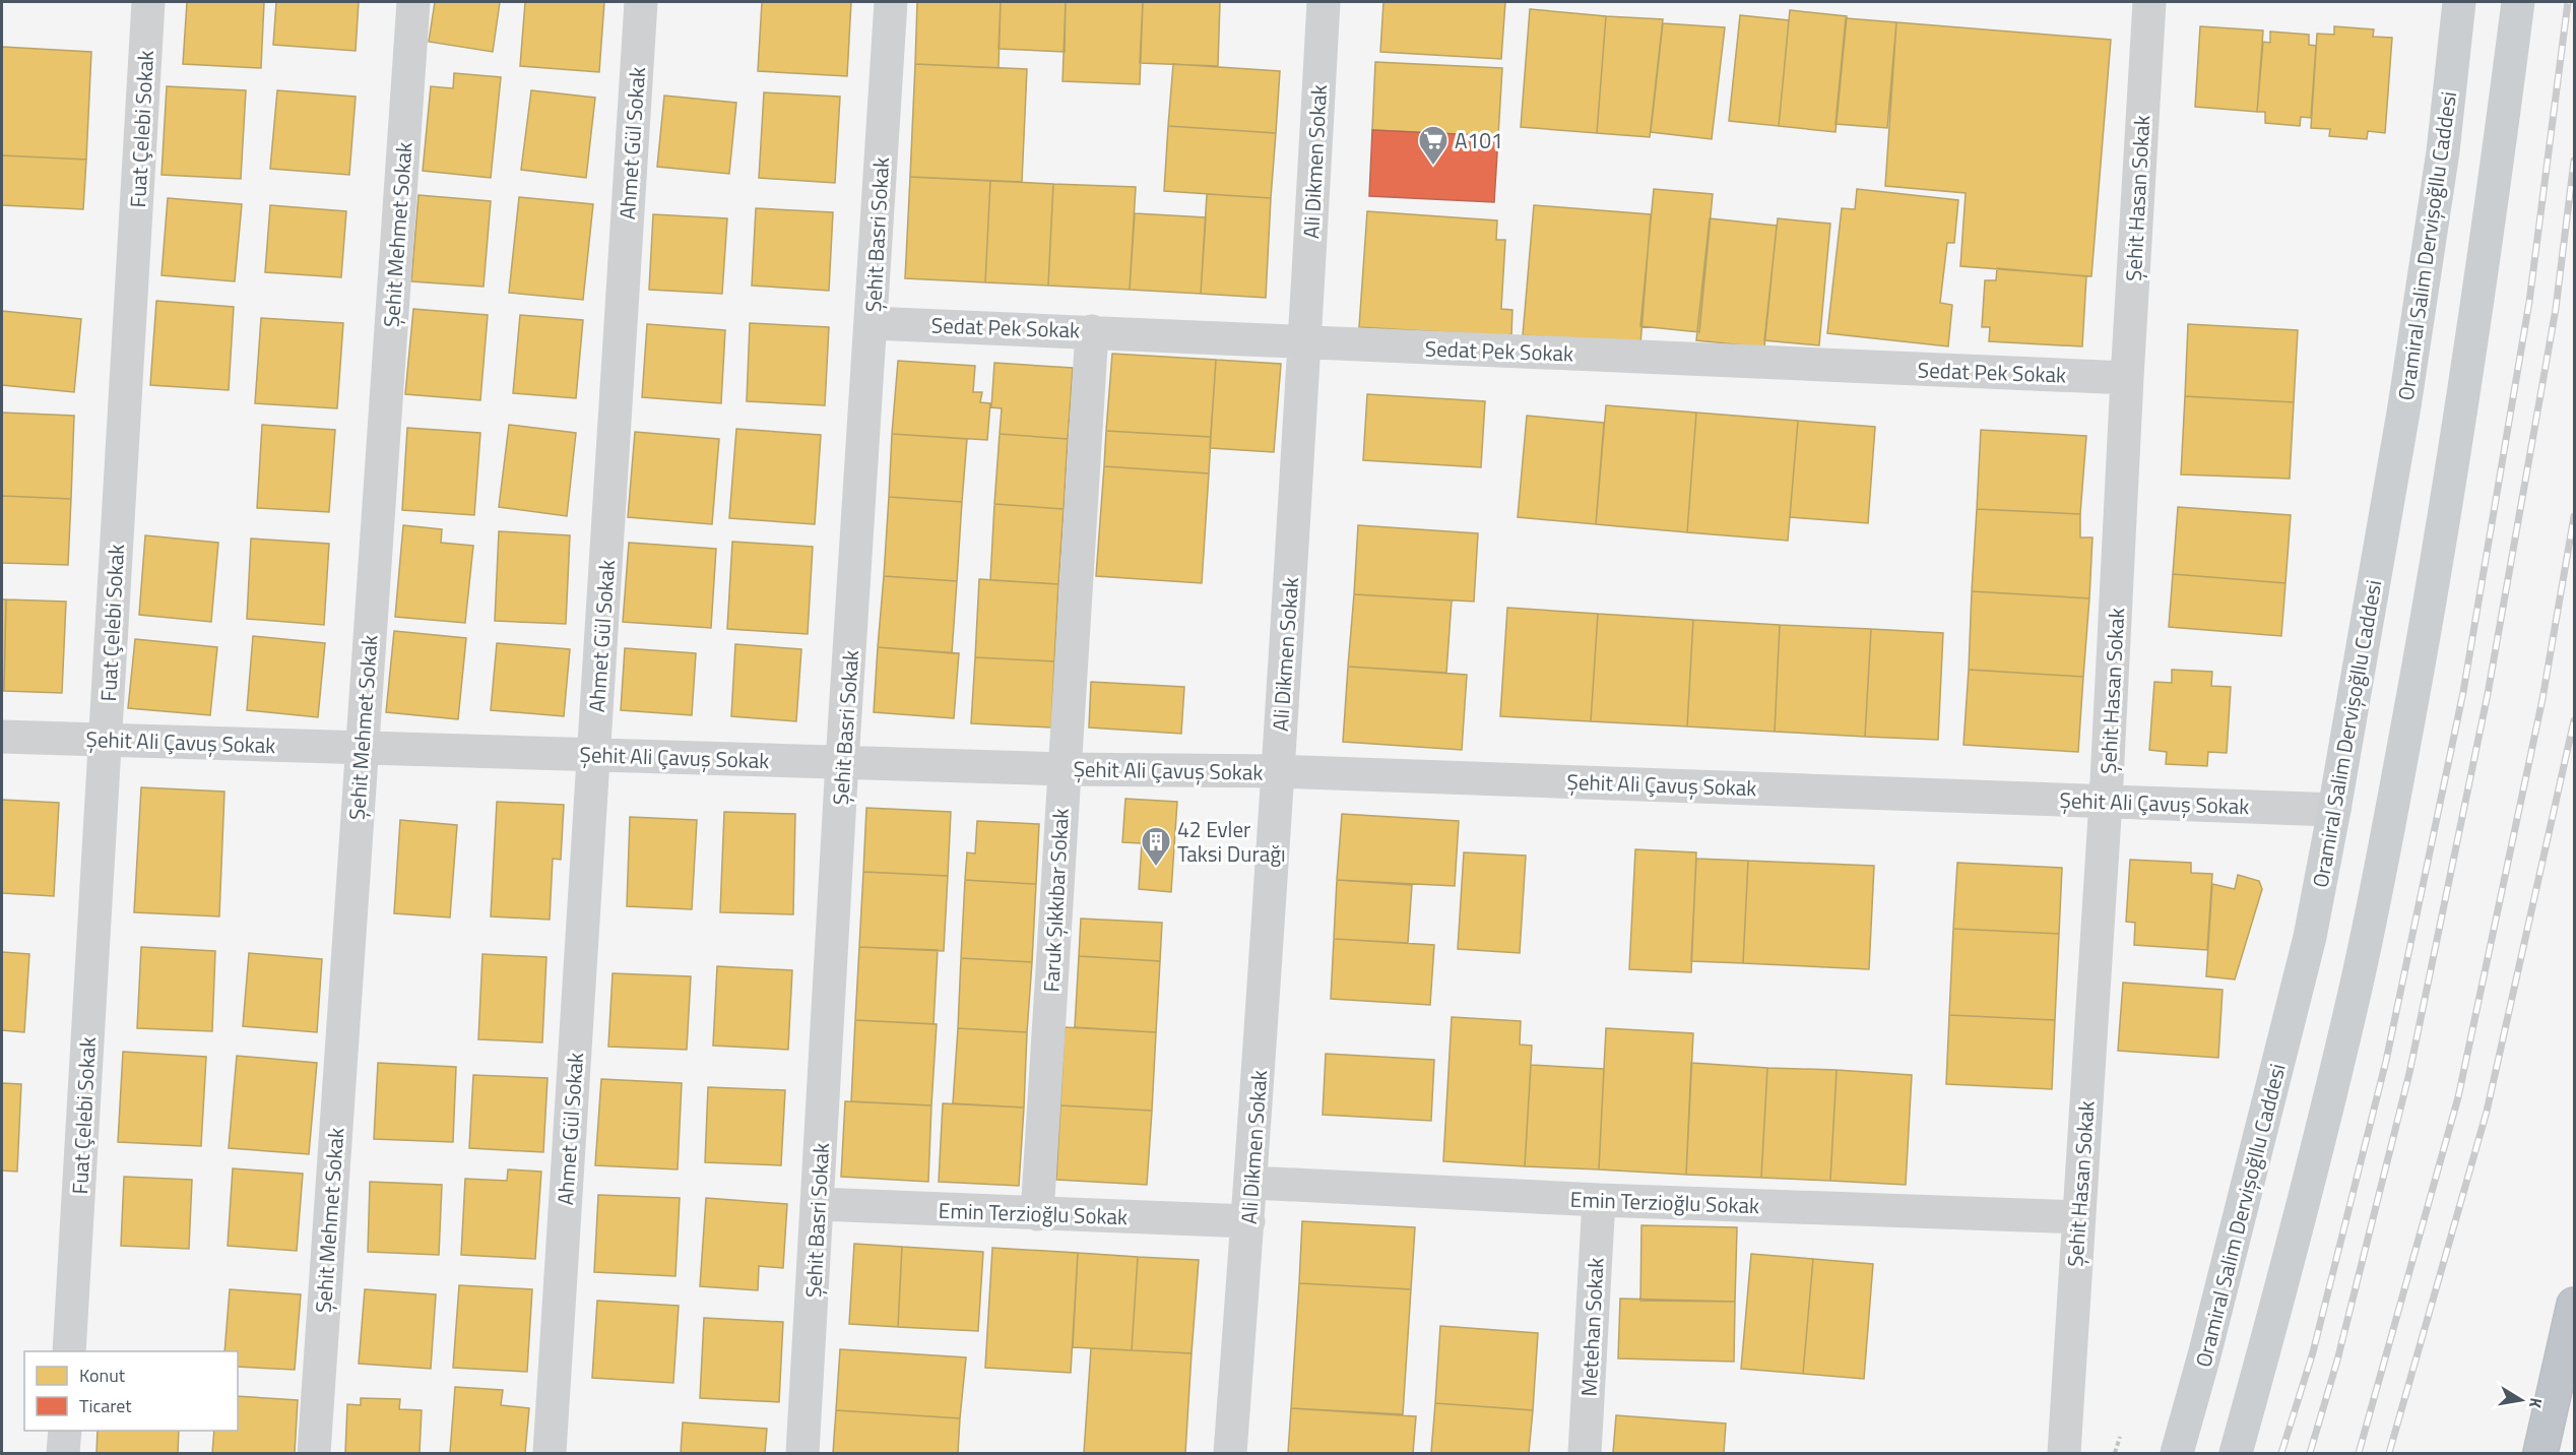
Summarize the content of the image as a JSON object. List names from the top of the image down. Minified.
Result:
{"streets":{"main road":["Oramiral Salim Dervişoğllu Caddesi"],"street":["Fuat Çelebi Sokak","Ahmet Gül Sokak","Ali Dikmen Sokak","Şehit Hasan Sokak","Şehit Mehmet Sokak","Şehit Basri Sokak","Sedat Pek Sokak","Şehit Ali Çavuş Sokak","Faruk Şıkkıbar Sokak","Emin Terzioğlu Sokak","Metehan Sokak"]},"crossings":[["Fuat Çelebi Sokak","Şehit Ali Çavuş Sokak"],["Ahmet Gül Sokak","Şehit Ali Çavuş Sokak"],["Ali Dikmen Sokak","Sedat Pek Sokak"],["Ali Dikmen Sokak","Şehit Ali Çavuş Sokak"],["Ali Dikmen Sokak","Emin Terzioğlu Sokak"],["Şehit Hasan Sokak","Sedat Pek Sokak"],["Şehit Hasan Sokak","Şehit Ali Çavuş Sokak"],["Şehit Hasan Sokak","Emin Terzioğlu Sokak"],["Şehit Mehmet Sokak","Şehit Ali Çavuş Sokak"],["Şehit Basri Sokak","Sedat Pek Sokak"],["Şehit Basri Sokak","Şehit Ali Çavuş Sokak"],["Şehit Basri Sokak","Emin Terzioğlu Sokak"],["Oramiral Salim Dervişoğllu Caddesi","Şehit Ali Çavuş Sokak"],["Sedat Pek Sokak","Faruk Şıkkıbar Sokak"],["Şehit Ali Çavuş Sokak","Faruk Şıkkıbar Sokak"],["Faruk Şıkkıbar Sokak","Emin Terzioğlu Sokak"],["Emin Terzioğlu Sokak","Metehan Sokak"]],"places":{"supermarket":["A101"],"building":["42 Evler Taksi Durağı"]},"legend":["Konut","Ticaret"],"north":"right"}
